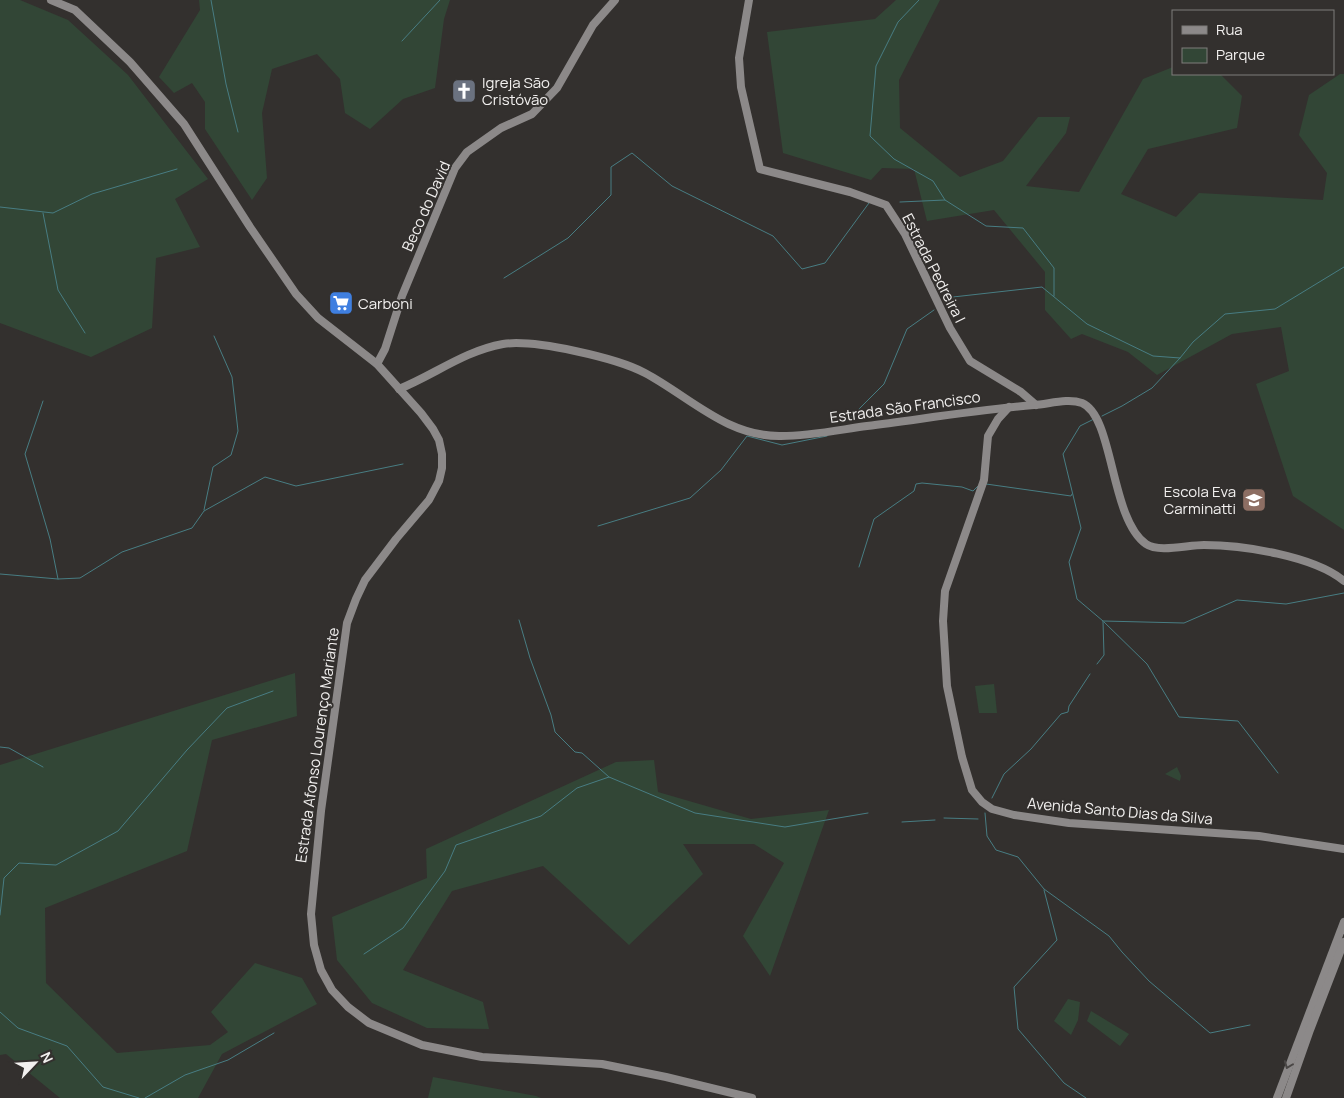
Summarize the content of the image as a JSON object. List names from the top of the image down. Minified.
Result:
{"streets":{"main road":["Beco do David","Estrada Pedreira I","Estrada São Francisco","Estrada Afonso Lourenço Mariante","Avenida Santo Dias da Silva"]},"crossings":[["Beco do David","Estrada Afonso Lourenço Mariante"],["Estrada Pedreira I","Estrada São Francisco"],["Estrada São Francisco","Estrada Afonso Lourenço Mariante"],["Estrada São Francisco","Avenida Santo Dias da Silva"]],"places":{"church":["Igreja São Cristóvão"],"supermarket":["Carboni"],"school or university":["Escola Eva Carminatti"]},"legend":["Rua","Parque"],"north":"top right"}
